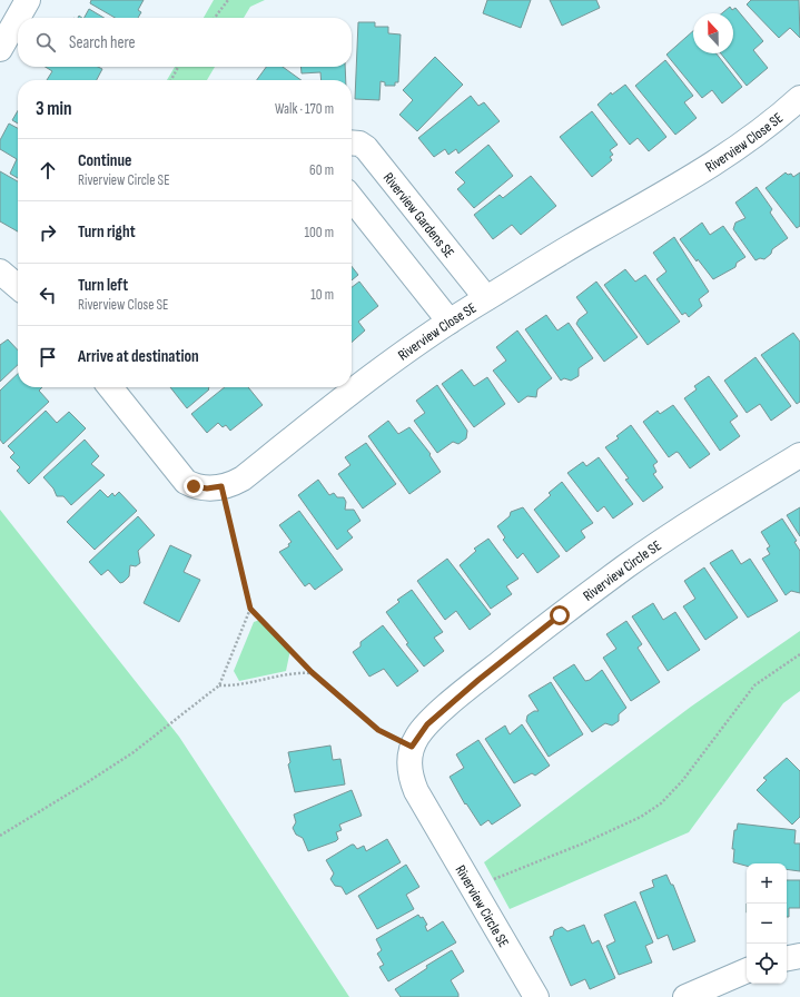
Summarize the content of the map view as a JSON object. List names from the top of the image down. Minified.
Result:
{"streets":{"street":["Riverview Close SE","Riverview Gardens SE","Riverview Circle SE"]},"crossings":[["Riverview Close SE","Riverview Gardens SE"]],"north":"top","page":{"search":"Search here","heading":["3 min","Walk · 170 m"],"list":[["Continue","Riverview Circle SE","60 m"],["Turn right","100 m"],["Turn left","Riverview Close SE","10 m"],"Arrive at destination"],"map_buttons":["+","−"]}}
